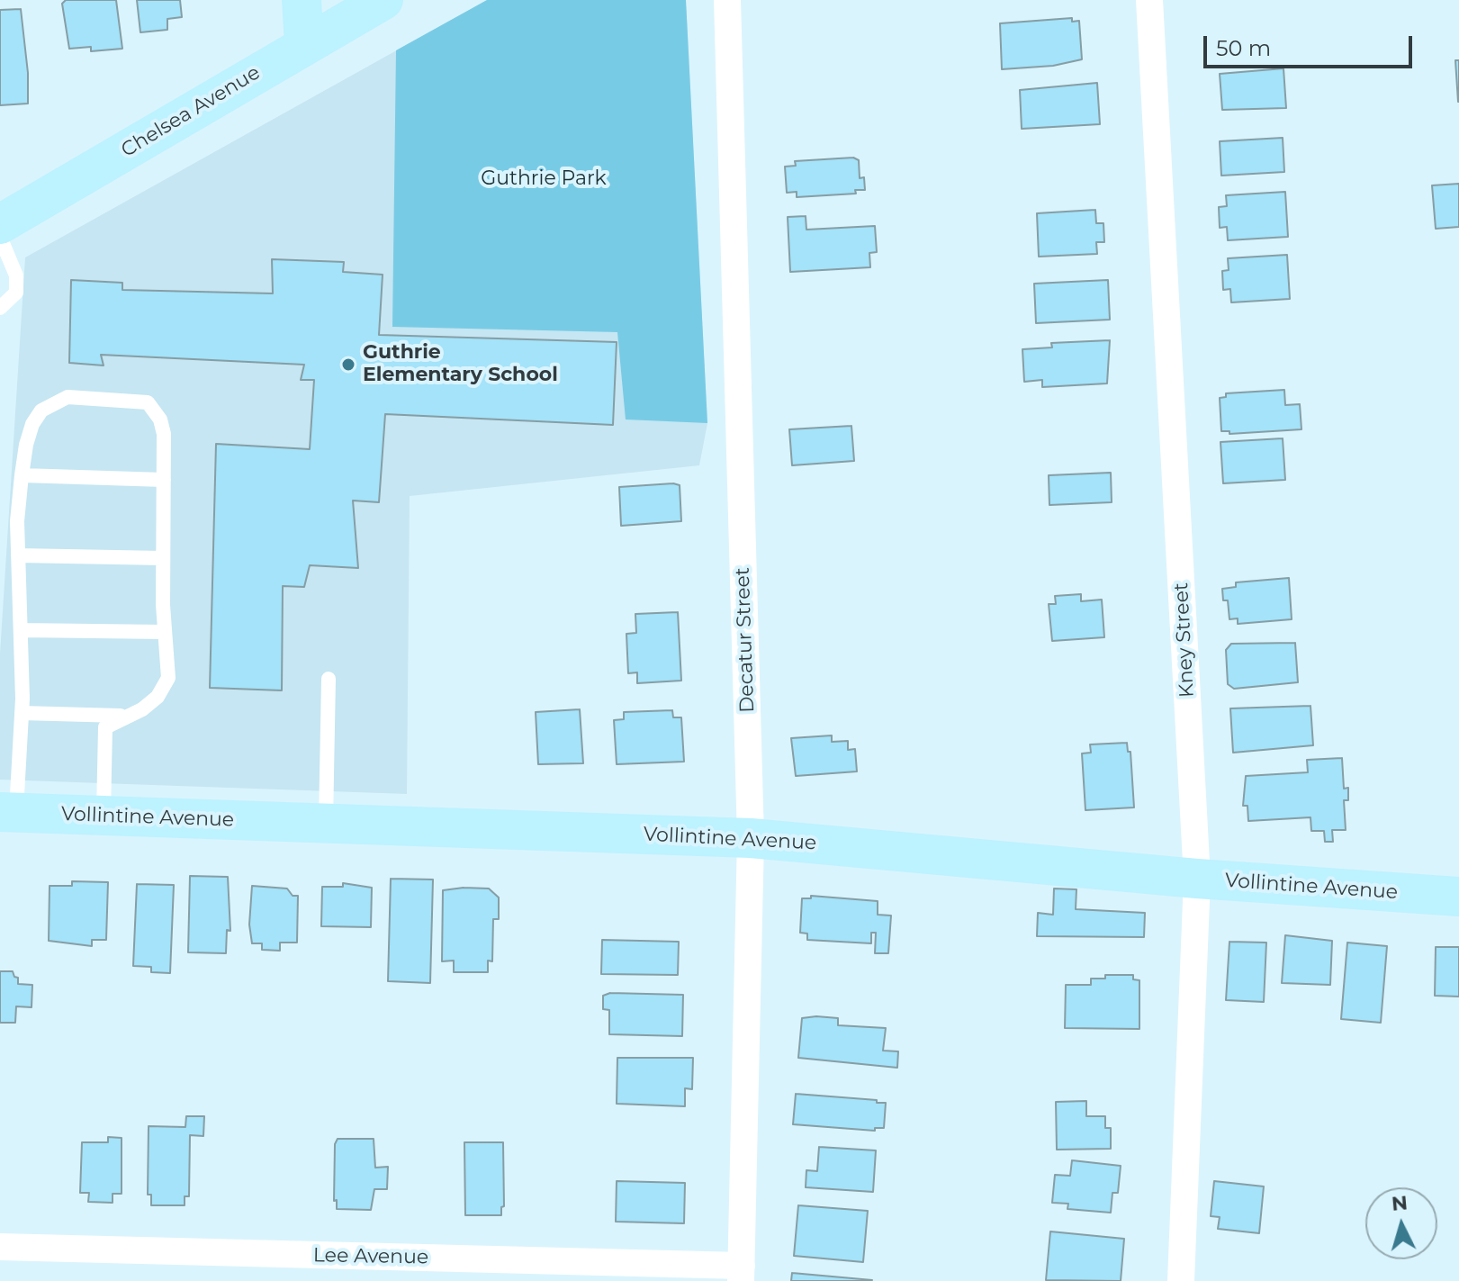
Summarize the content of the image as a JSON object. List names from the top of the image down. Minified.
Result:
{"streets":{"street":["Chelsea Avenue","Decatur Street","Kney Street","Vollintine Avenue","Lee Avenue"]},"crossings":[["Decatur Street","Vollintine Avenue"],["Decatur Street","Lee Avenue"],["Kney Street","Vollintine Avenue"]],"parks":["Guthrie Park"],"places":["Guthrie Elementary School"],"scale_bar":"50 m","north":"top"}
